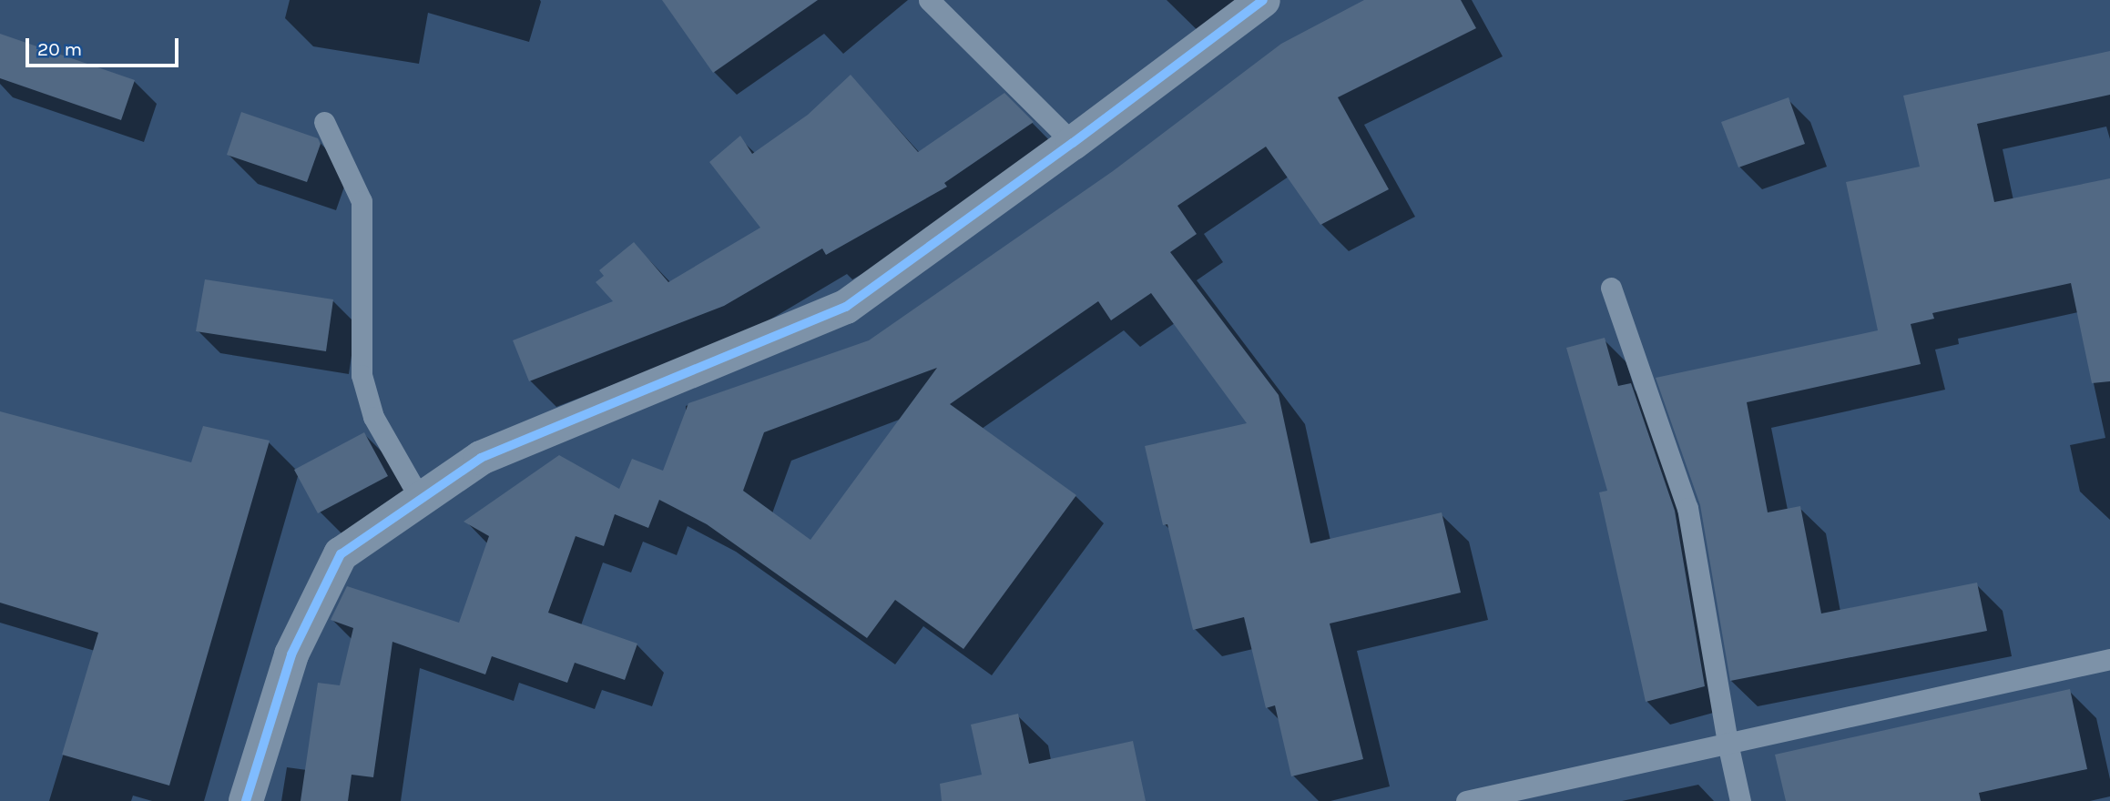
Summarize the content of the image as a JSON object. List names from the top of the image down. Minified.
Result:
{"scale_bar":"20 m"}
